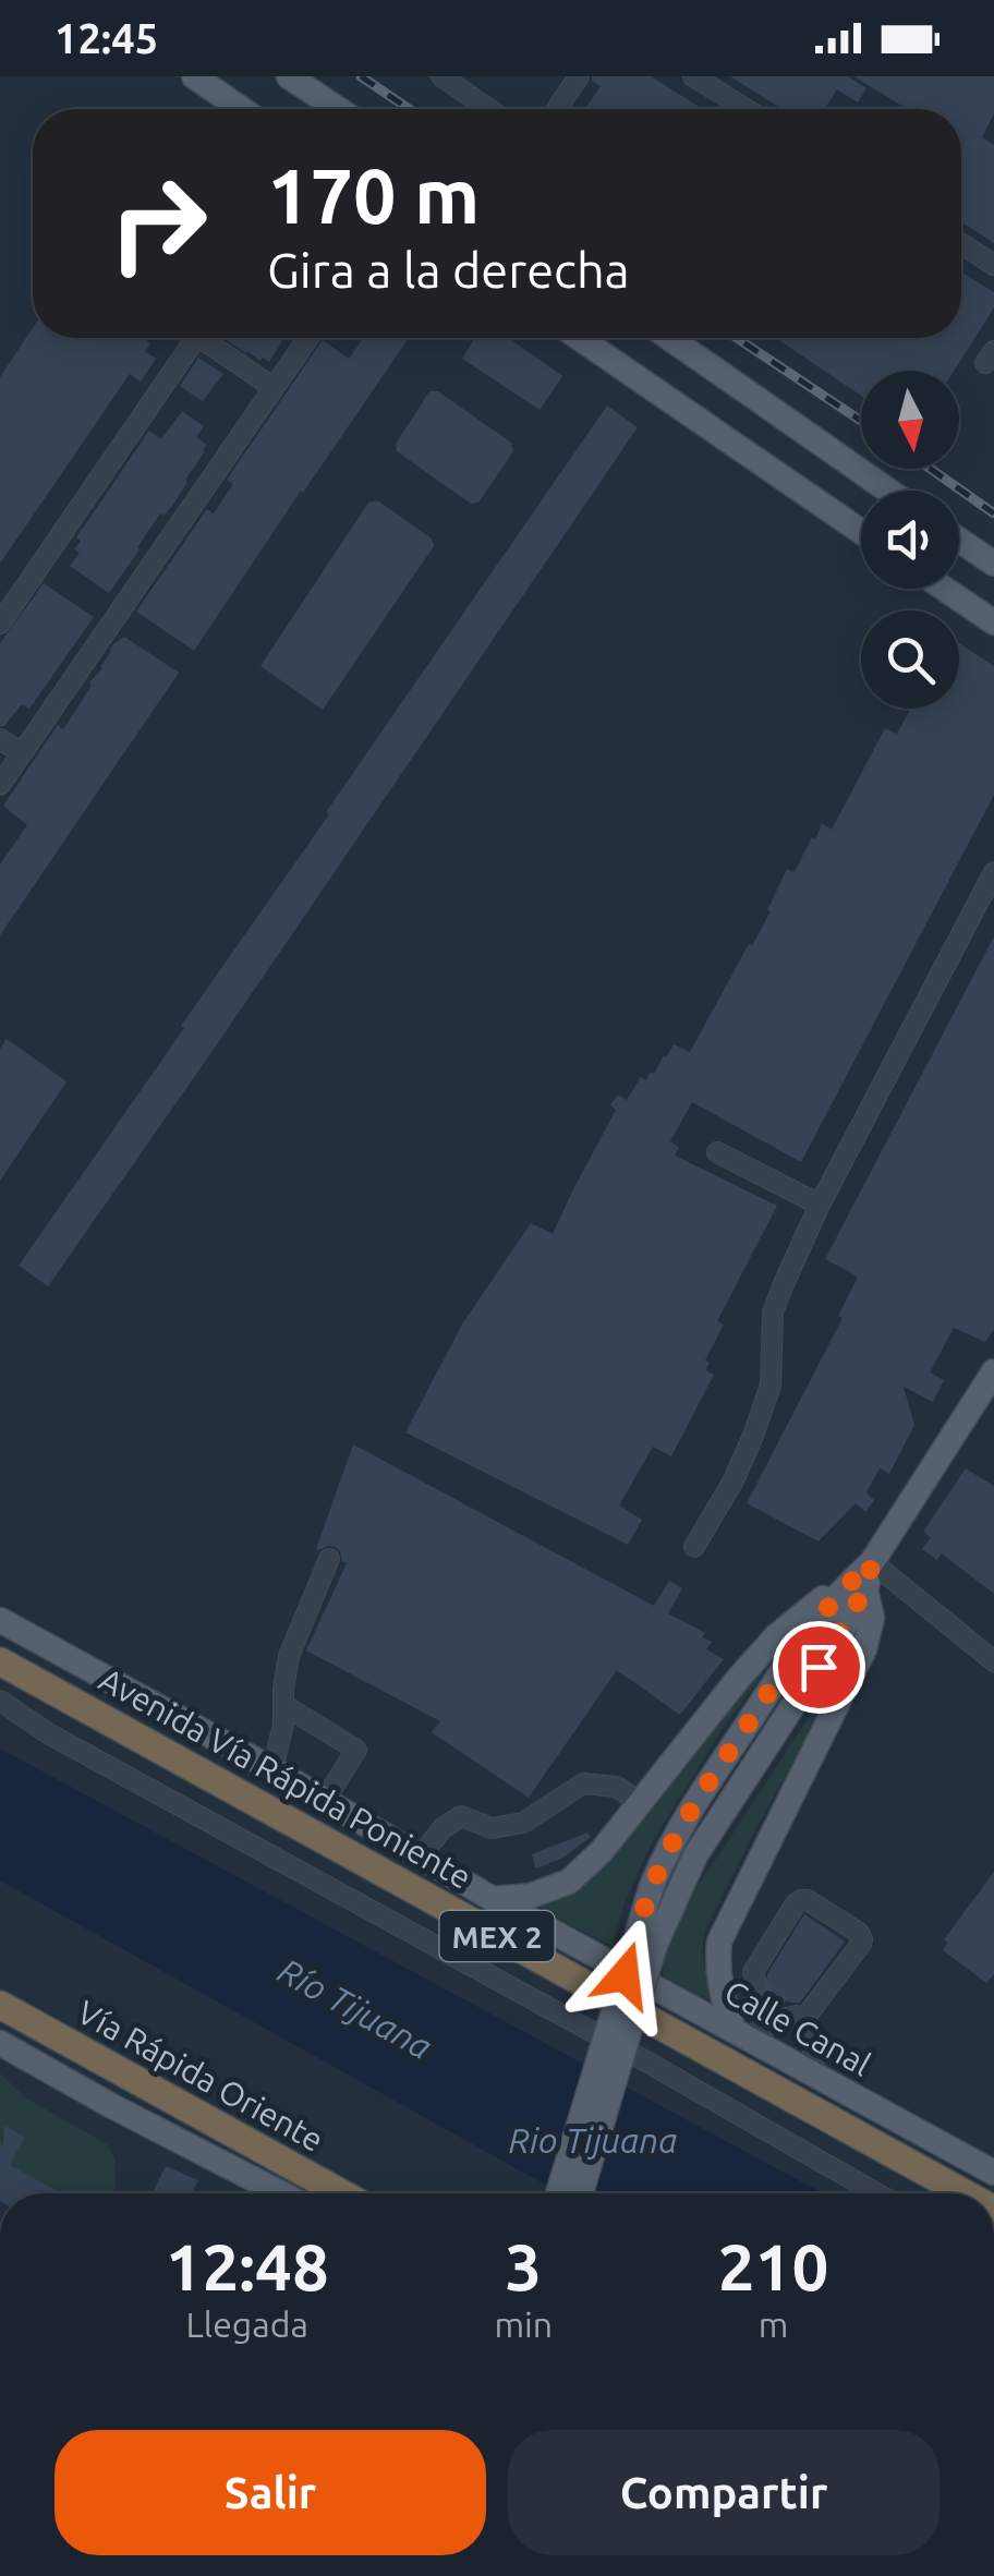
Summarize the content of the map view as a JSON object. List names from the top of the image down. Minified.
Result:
{"streets":{"highway":["Avenida Vía Rápida Poniente","MEX 2","Vía Rápida Oriente"],"main road":["Calle Canal"]},"water":["Río Tijuana","Rio Tijuana"],"north":"bottom","page":{"status":"12:45","turn":["170 m","Gira a la derecha"],"eta":["12:48","Llegada","3","min","210","m"],"buttons":["Salir","Compartir"]}}
